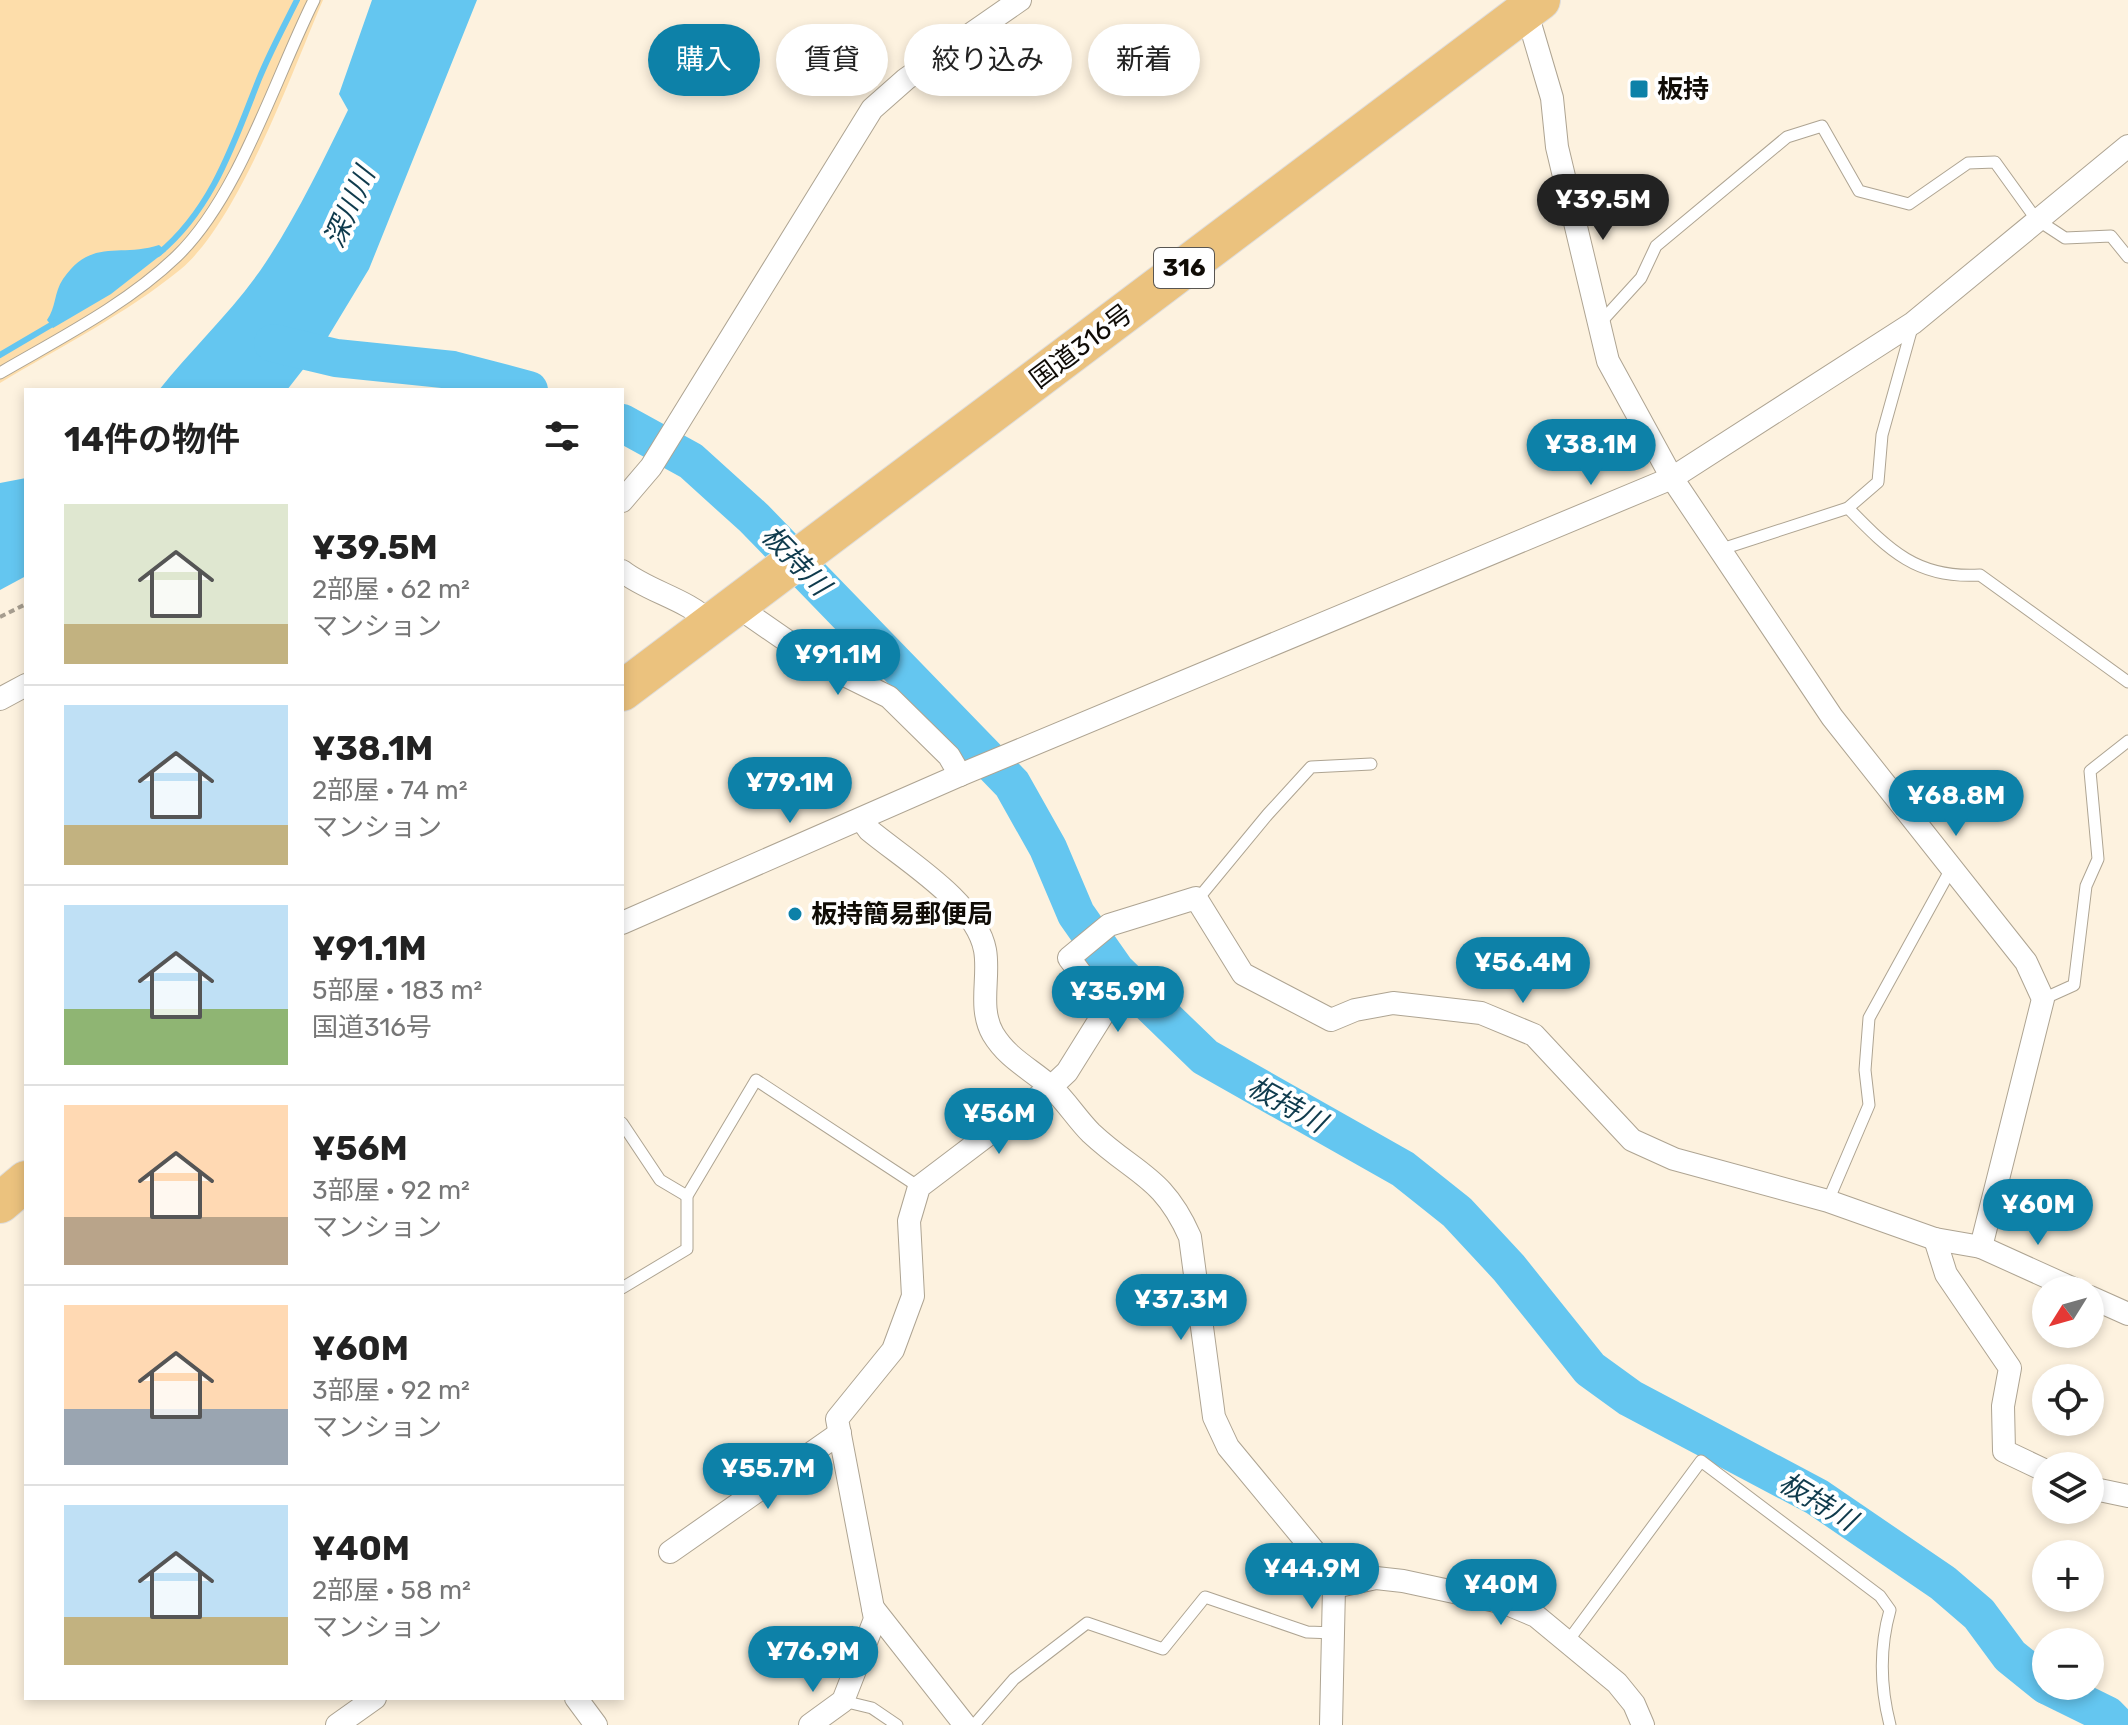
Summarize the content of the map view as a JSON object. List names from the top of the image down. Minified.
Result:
{"streets":{"highway":["316","国道316号"]},"water":["深川川","板持川"],"places":{"transit":["板持"],"other":["板持簡易郵便局"]},"north":"bottom left","page":{"chip":["購入","賃貸","絞り込み","新着"],"price":["¥39.5M","¥38.1M","¥91.1M","¥79.1M","¥68.8M","¥56.4M","¥35.9M","¥56M","¥60M","¥37.3M","¥55.7M","¥44.9M","¥40M","¥76.9M"],"heading":"14件の物件","list":[{"name":"¥39.5M","note":"2部屋 · 62 m² · マンション"},{"name":"¥38.1M","note":"2部屋 · 74 m² · マンション"},{"name":"¥91.1M","note":"5部屋 · 183 m² · 国道316号"},{"name":"¥56M","note":"3部屋 · 92 m² · マンション"},{"name":"¥60M","note":"3部屋 · 92 m² · マンション"},{"name":"¥40M","note":"2部屋 · 58 m² · マンション"}],"map_buttons":["+","−"]}}
